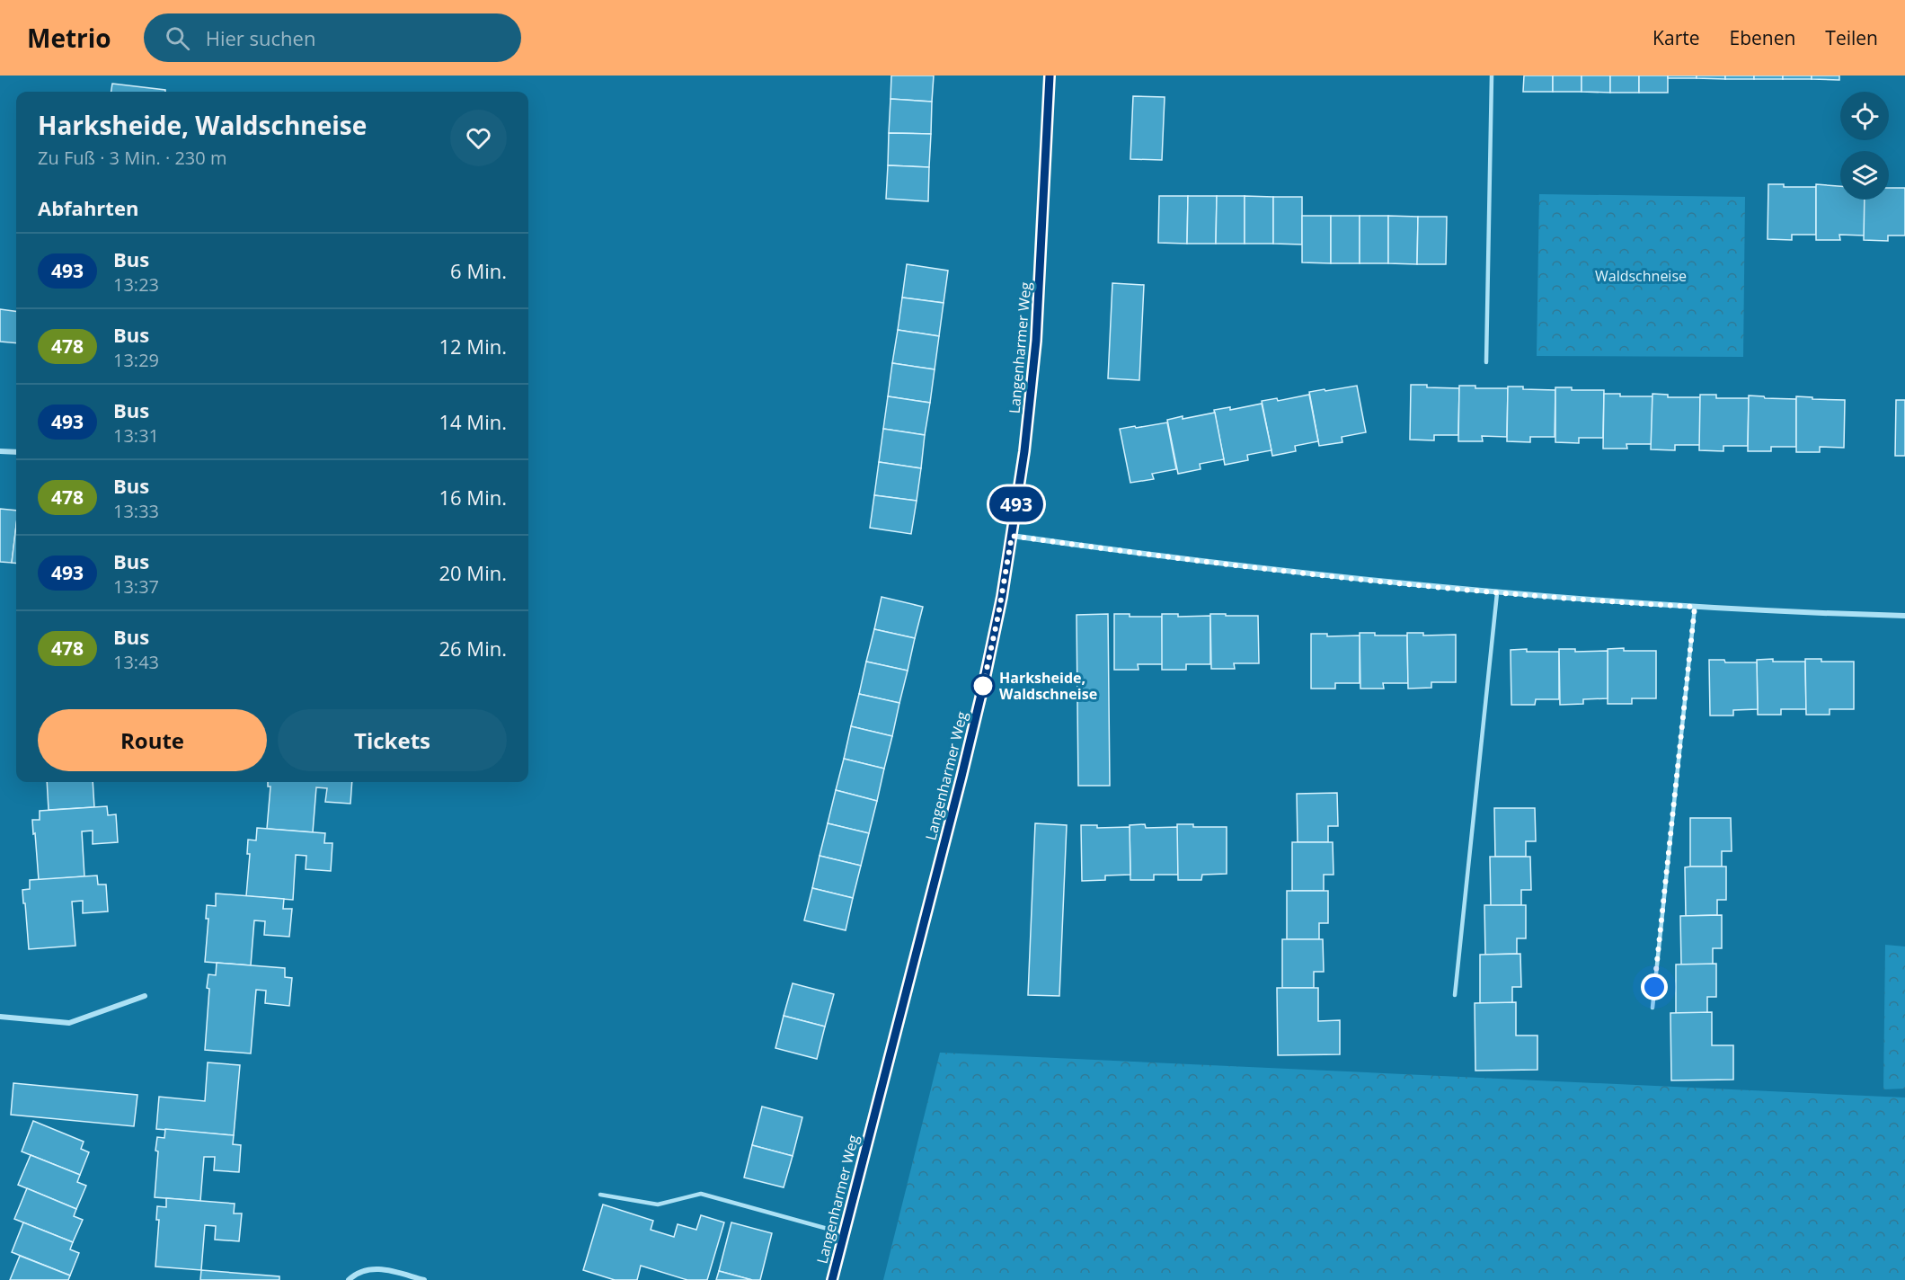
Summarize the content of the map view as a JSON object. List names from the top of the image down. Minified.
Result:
{"streets":{"main road":["Langenharmer Weg"]},"parks":["Waldschneise"],"places":["Harksheide, Waldschneise"],"lines":["bus line 493"],"page":{"header":"Metrio","search":"Hier suchen","nav":["Karte","Ebenen","Teilen"],"on_map":"493","heading":[["Harksheide, Waldschneise","Zu Fuß · 3 Min. · 230 m"],"Abfahrten"],"list":[{"mark":"493","name":"Bus","note":"13:23","value":"6 Min."},{"mark":"478","name":"Bus","note":"13:29","value":"12 Min."},{"mark":"493","name":"Bus","note":"13:31","value":"14 Min."},{"mark":"478","name":"Bus","note":"13:33","value":"16 Min."},{"mark":"493","name":"Bus","note":"13:37","value":"20 Min."},{"mark":"478","name":"Bus","note":"13:43","value":"26 Min."}],"buttons":["Route","Tickets"]}}
